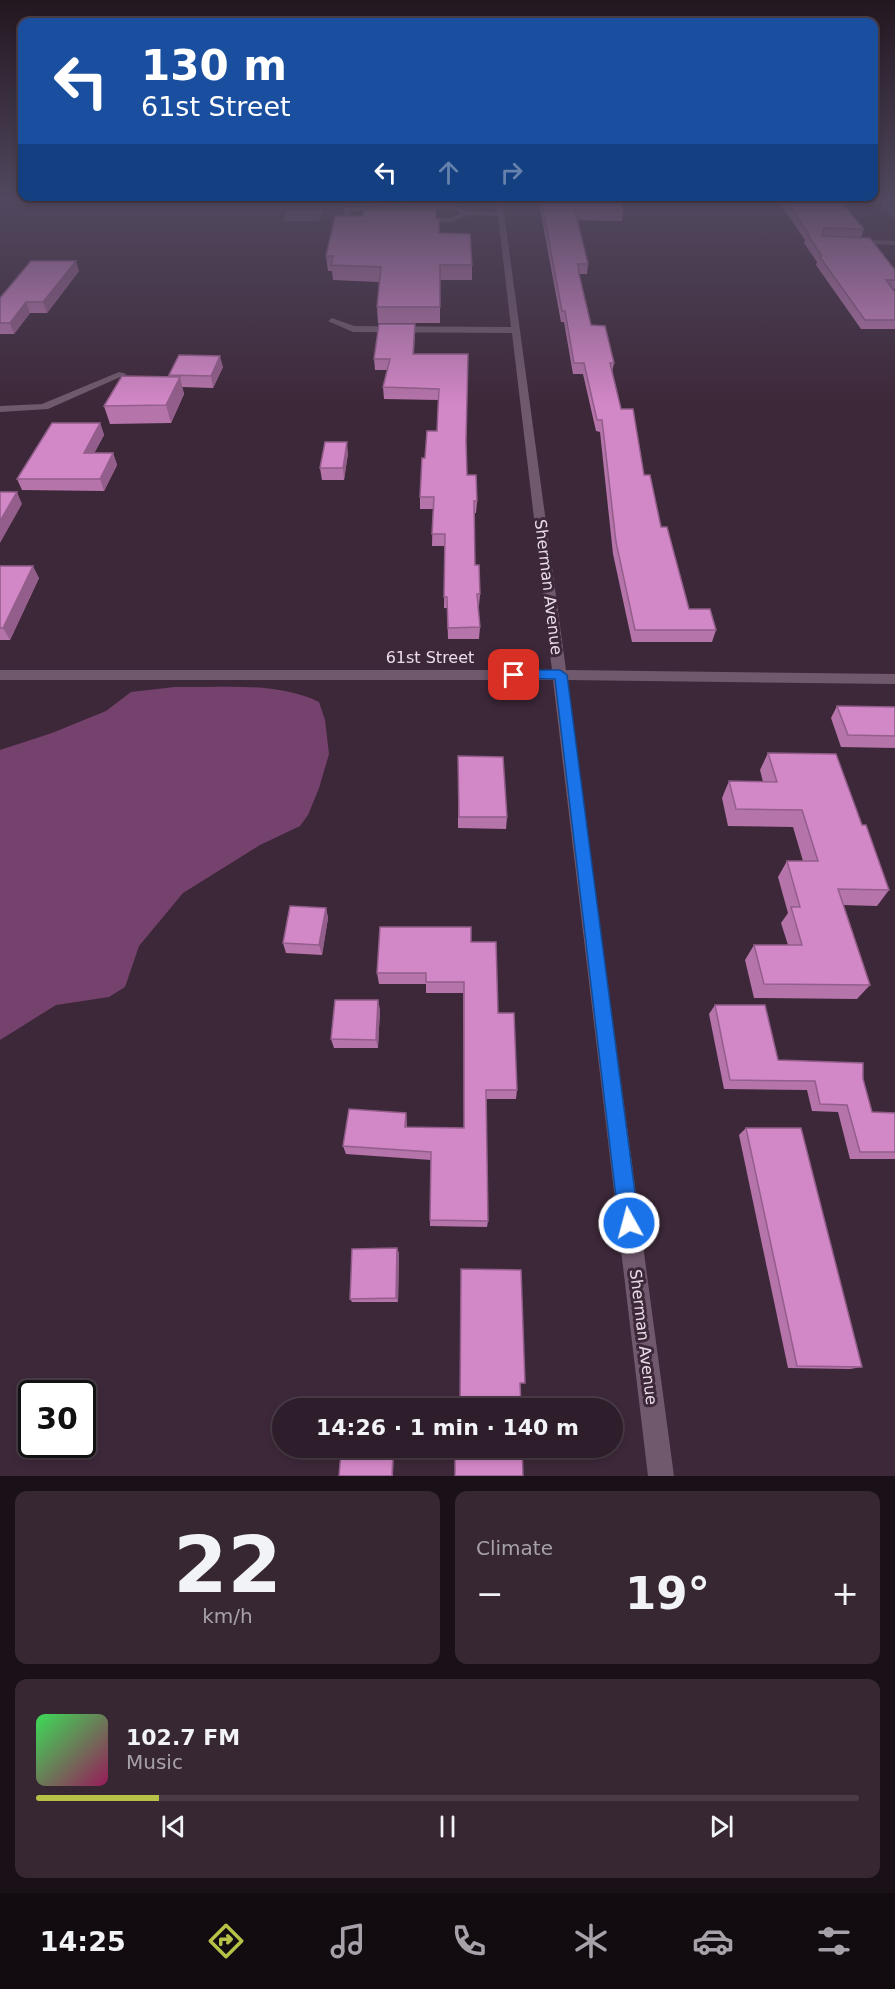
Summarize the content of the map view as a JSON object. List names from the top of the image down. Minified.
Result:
{"streets":{"street":["Sherman Avenue","61st Street"]},"crossings":[["Sherman Avenue","61st Street"]],"page":{"turn":["130 m","61st Street"],"limit":"30","trip":"14:26 · 1 min · 140 m","tile":[["22","km/h"],"Climate"],"heat":["−","19°","+"],"song":["102.7 FM","Music"],"tabs":"14:25"}}
